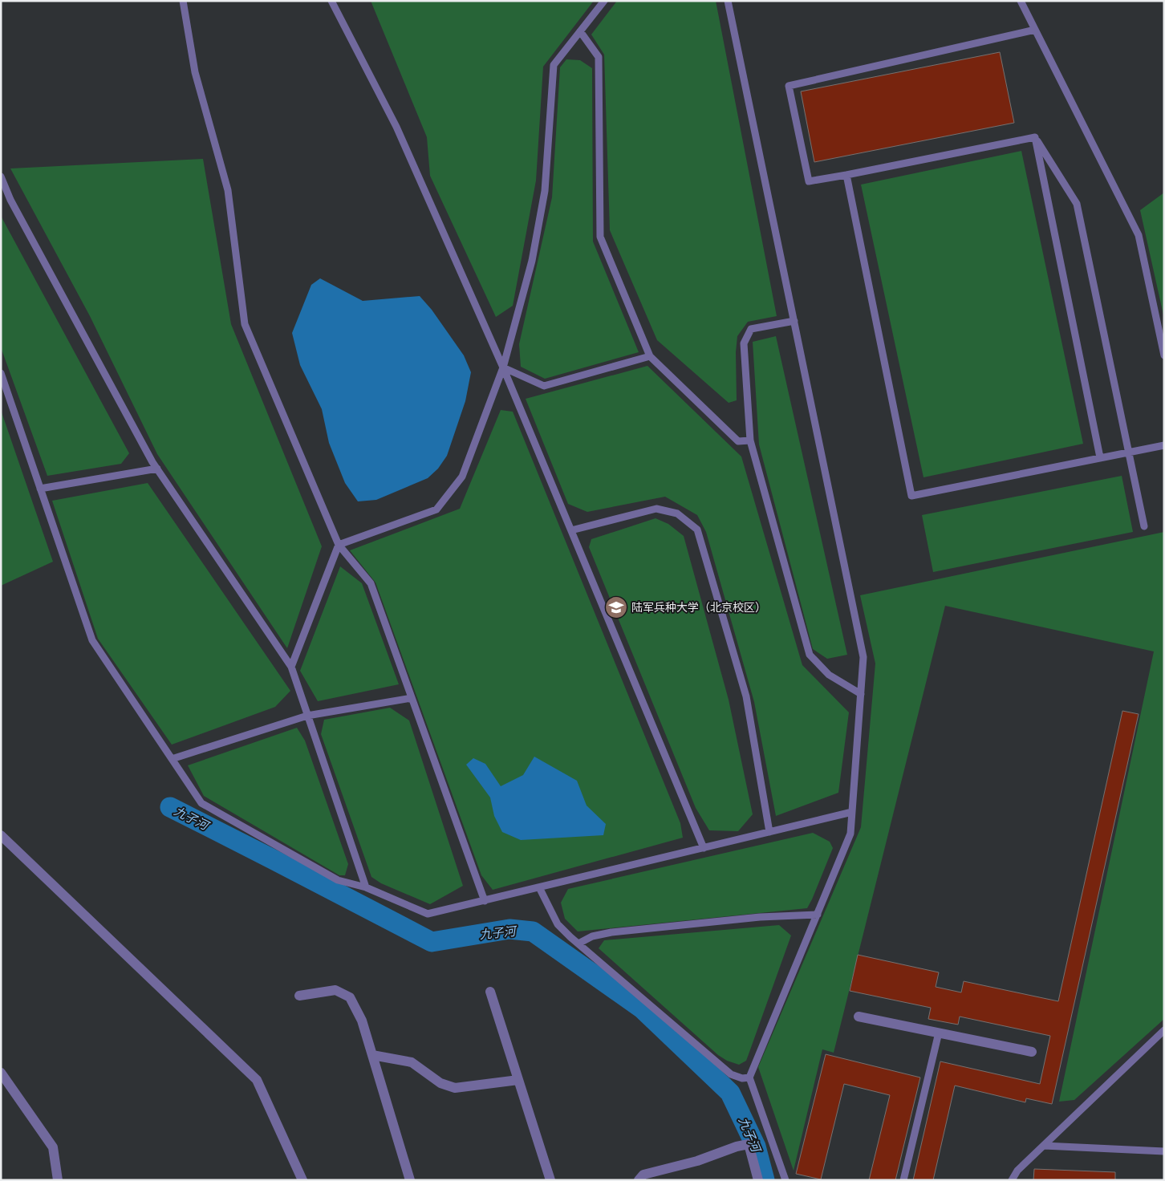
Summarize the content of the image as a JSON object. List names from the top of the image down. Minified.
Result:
{"water":["九子河"],"places":{"school or university":["陆军兵种大学（北京校区）"]}}
